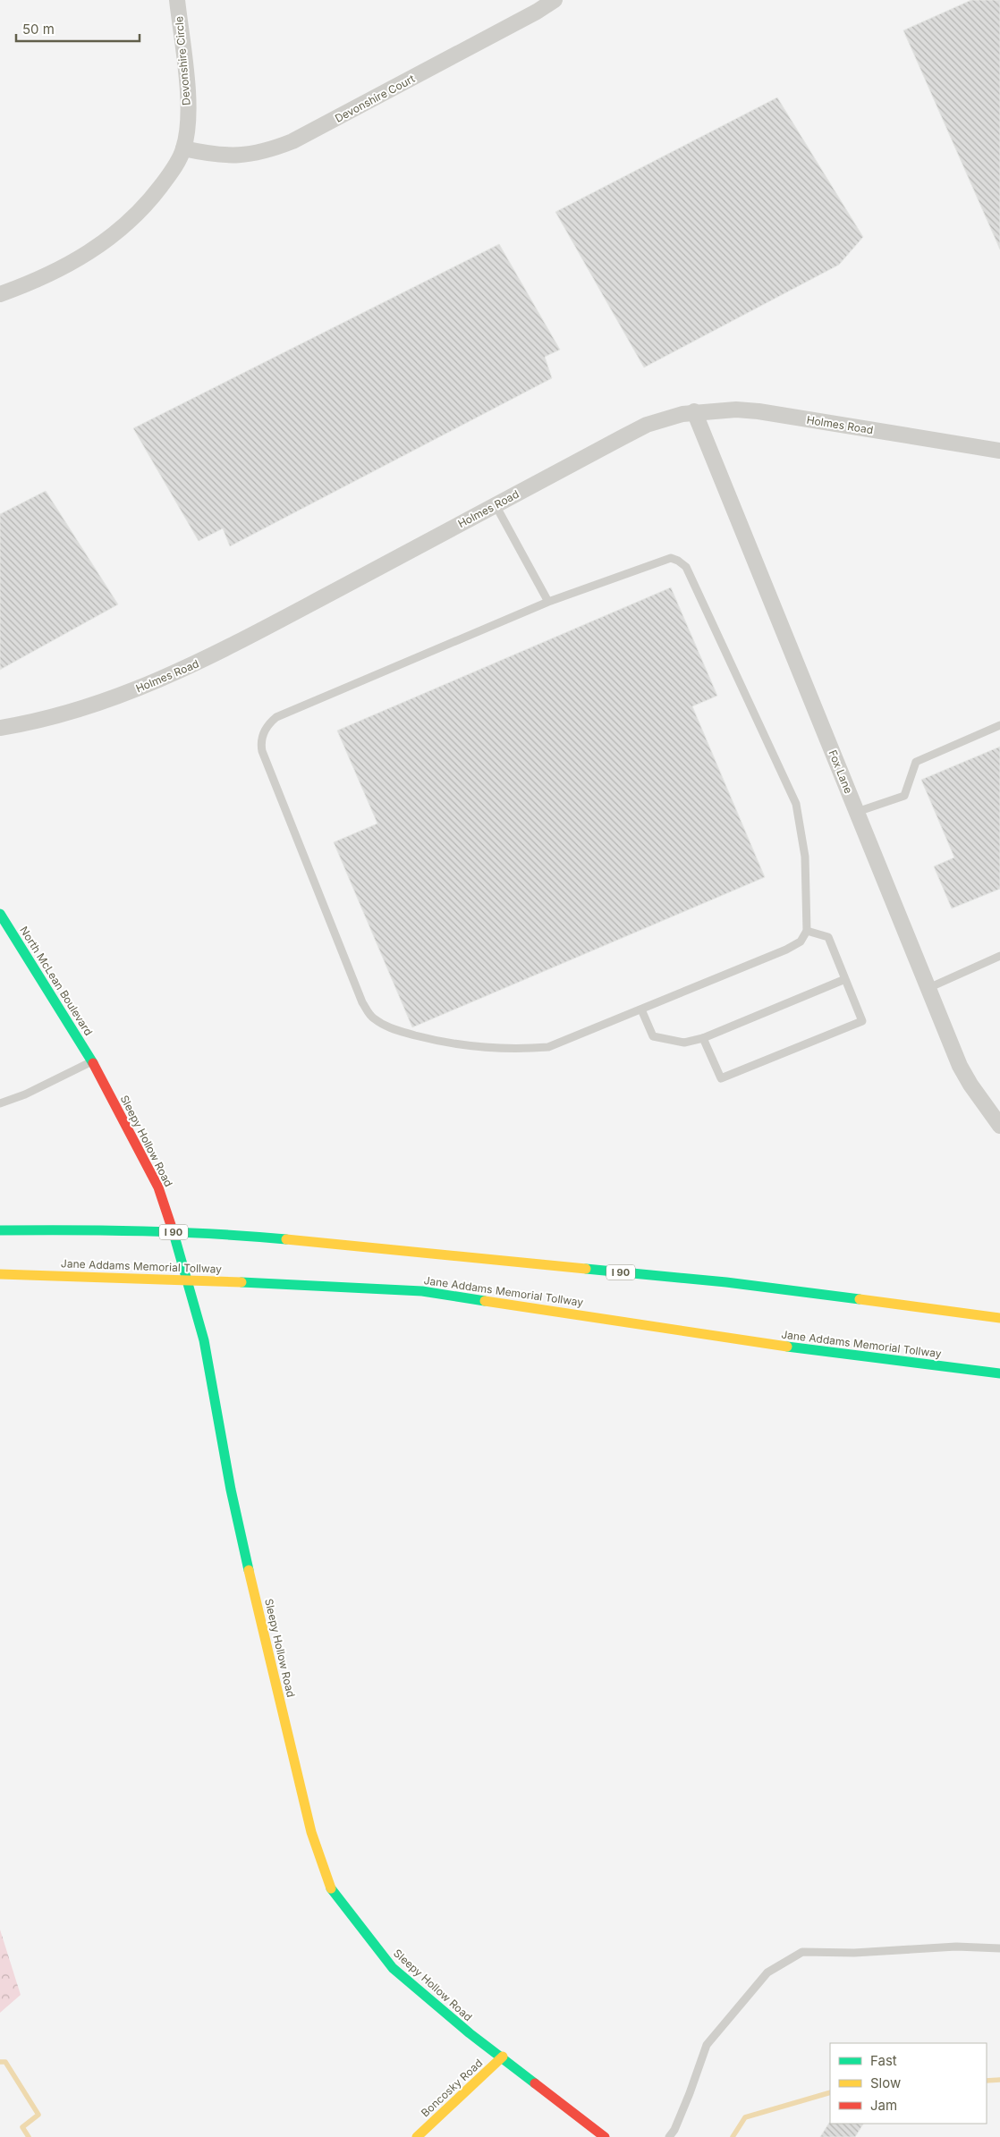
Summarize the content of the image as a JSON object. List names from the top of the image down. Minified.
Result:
{"streets":{"main road":["North McLean Boulevard","Sleepy Hollow Road","I 90","Jane Addams Memorial Tollway","Boncosky Road"],"street":["Devonshire Circle","Devonshire Court","Holmes Road","Fox Lane"]},"crossings":[["Devonshire Circle","Devonshire Court"],["Holmes Road","Fox Lane"],["North McLean Boulevard","Sleepy Hollow Road"],["Sleepy Hollow Road","Boncosky Road"]],"legend":["Fast","Slow","Jam"],"scale_bar":"50 m"}
